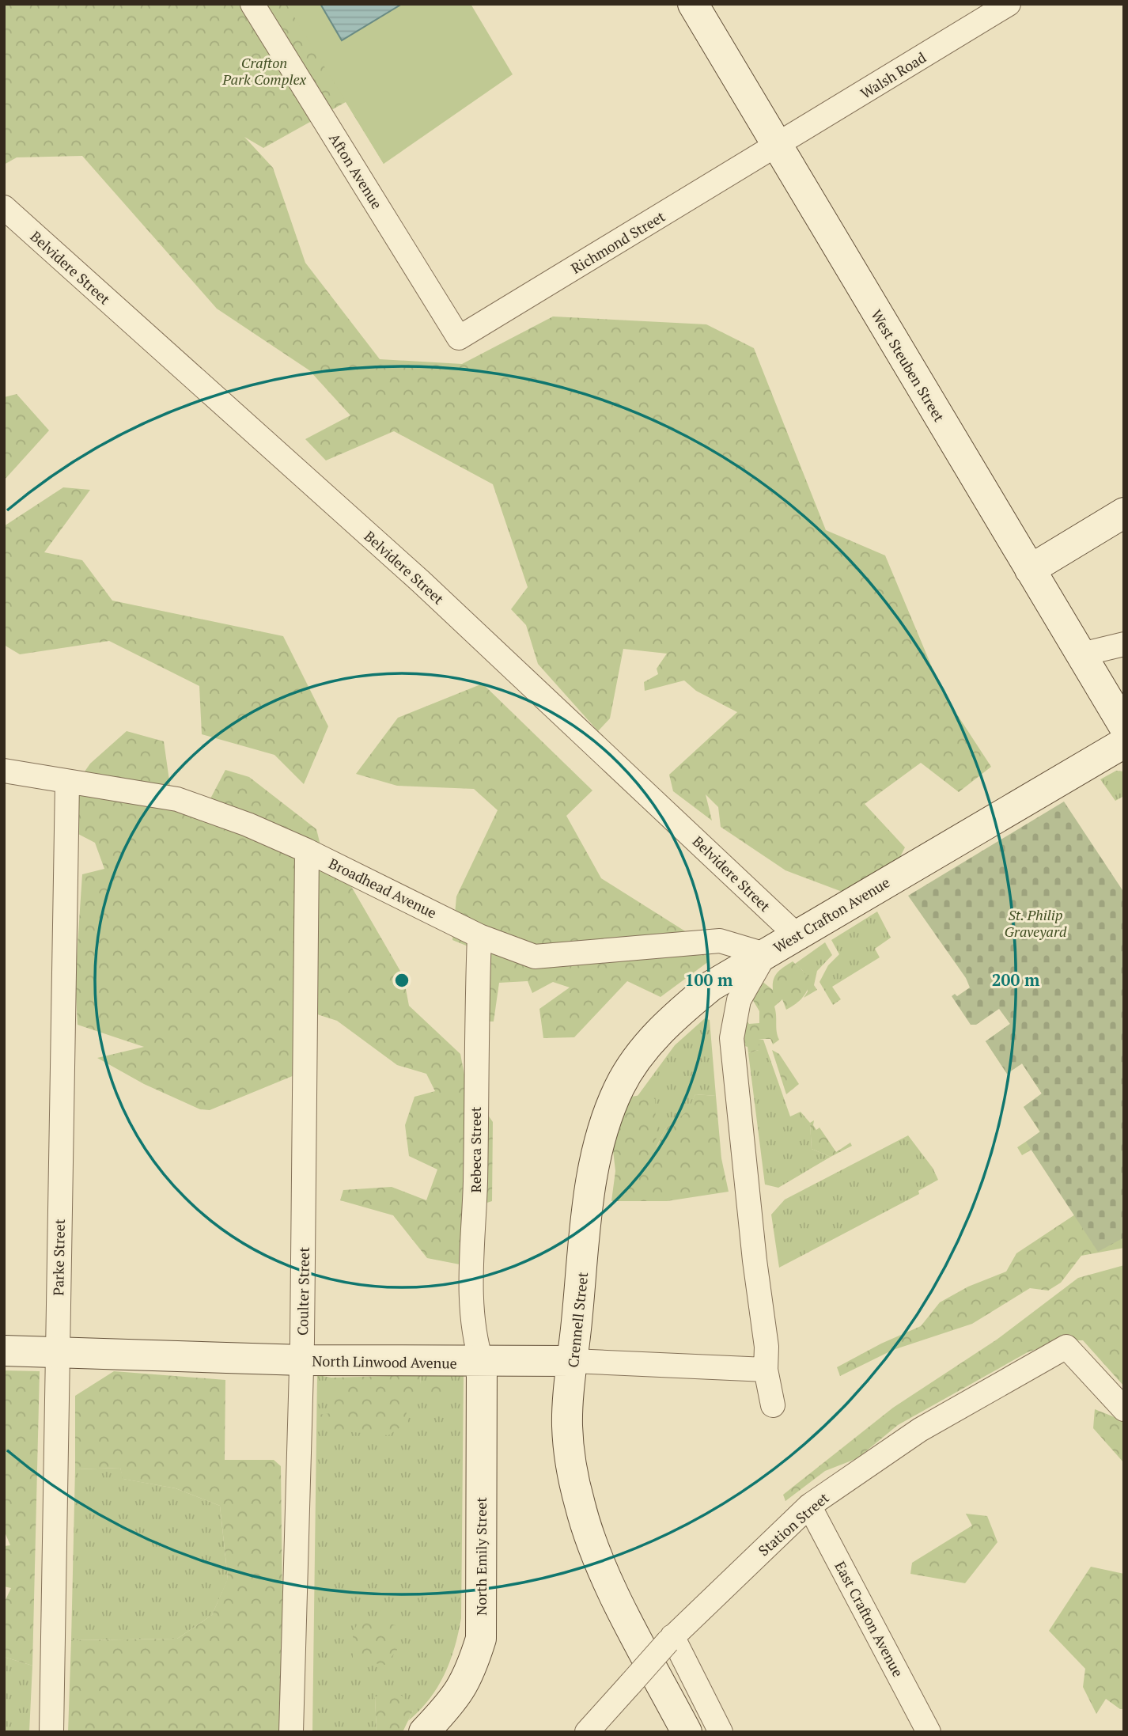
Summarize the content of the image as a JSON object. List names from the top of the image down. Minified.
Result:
{"streets":{"main road":["West Steuben Street","West Crafton Avenue","Crennell Street","North Linwood Avenue","North Emily Street"],"street":["Walsh Road","Afton Avenue","Richmond Street","Belvidere Street","Broadhead Avenue","Rebeca Street","Parke Street","Coulter Street","Station Street","East Crafton Avenue"]},"crossings":[["Walsh Road","Richmond Street"],["Walsh Road","West Steuben Street"],["Afton Avenue","Richmond Street"],["Richmond Street","West Steuben Street"],["Belvidere Street","West Crafton Avenue"],["Broadhead Avenue","West Crafton Avenue"],["Broadhead Avenue","Rebeca Street"],["Broadhead Avenue","Parke Street"],["Broadhead Avenue","Coulter Street"],["Broadhead Avenue","Crennell Street"],["West Crafton Avenue","Crennell Street"],["West Crafton Avenue","North Linwood Avenue"],["Rebeca Street","North Linwood Avenue"],["Rebeca Street","North Emily Street"],["Parke Street","North Linwood Avenue"],["Coulter Street","North Linwood Avenue"],["Crennell Street","North Linwood Avenue"],["North Linwood Avenue","North Emily Street"],["Station Street","East Crafton Avenue"]],"parks":["Crafton Park Complex","St. Philip Graveyard"],"rings":["100 m","200 m"]}
